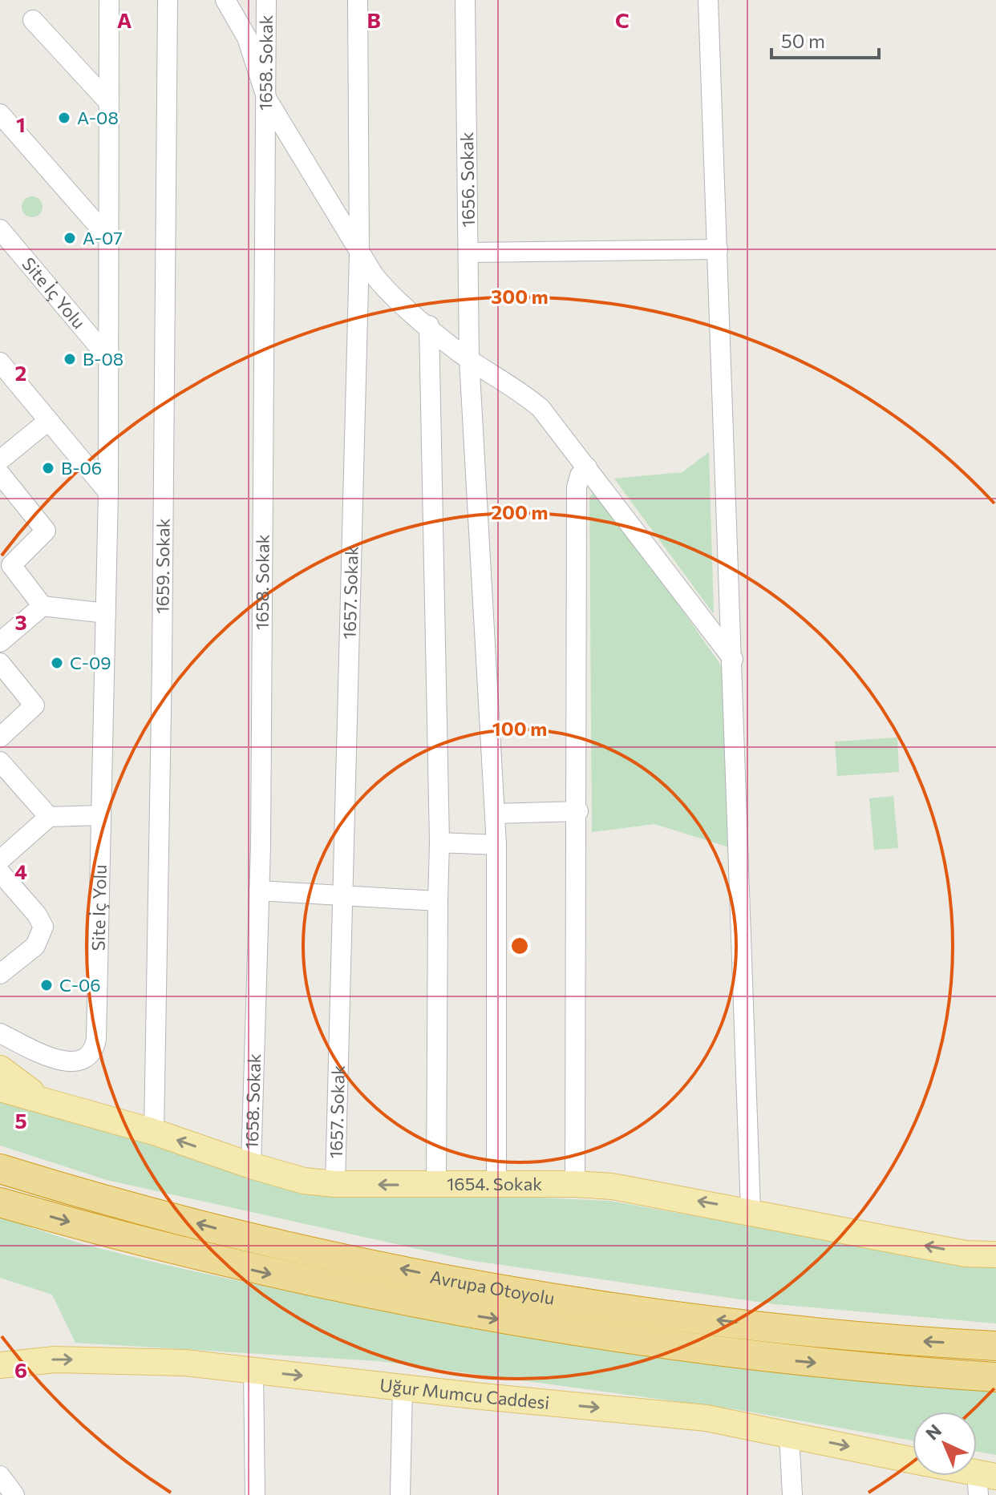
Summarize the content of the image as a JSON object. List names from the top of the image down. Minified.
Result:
{"streets":{"highway":["Avrupa Otoyolu"],"main road":["1654. Sokak","Uğur Mumcu Caddesi"],"street":["1658. Sokak","1656. Sokak","Site İç Yolu","1659. Sokak","1657. Sokak"]},"crossings":[["1658. Sokak","1654. Sokak"],["1656. Sokak","1654. Sokak"],["1659. Sokak","1654. Sokak"],["1657. Sokak","1654. Sokak"]],"one_way":["1654. Sokak","Uğur Mumcu Caddesi"],"places":["A-08","A-07","B-08","B-06","C-09","C-06"],"scale_bar":"50 m","north":"top left","grid":{"columns":["A","B","C"],"rows":["1","2","3","4","5","6"]},"rings":["300 m","200 m","100 m"]}
